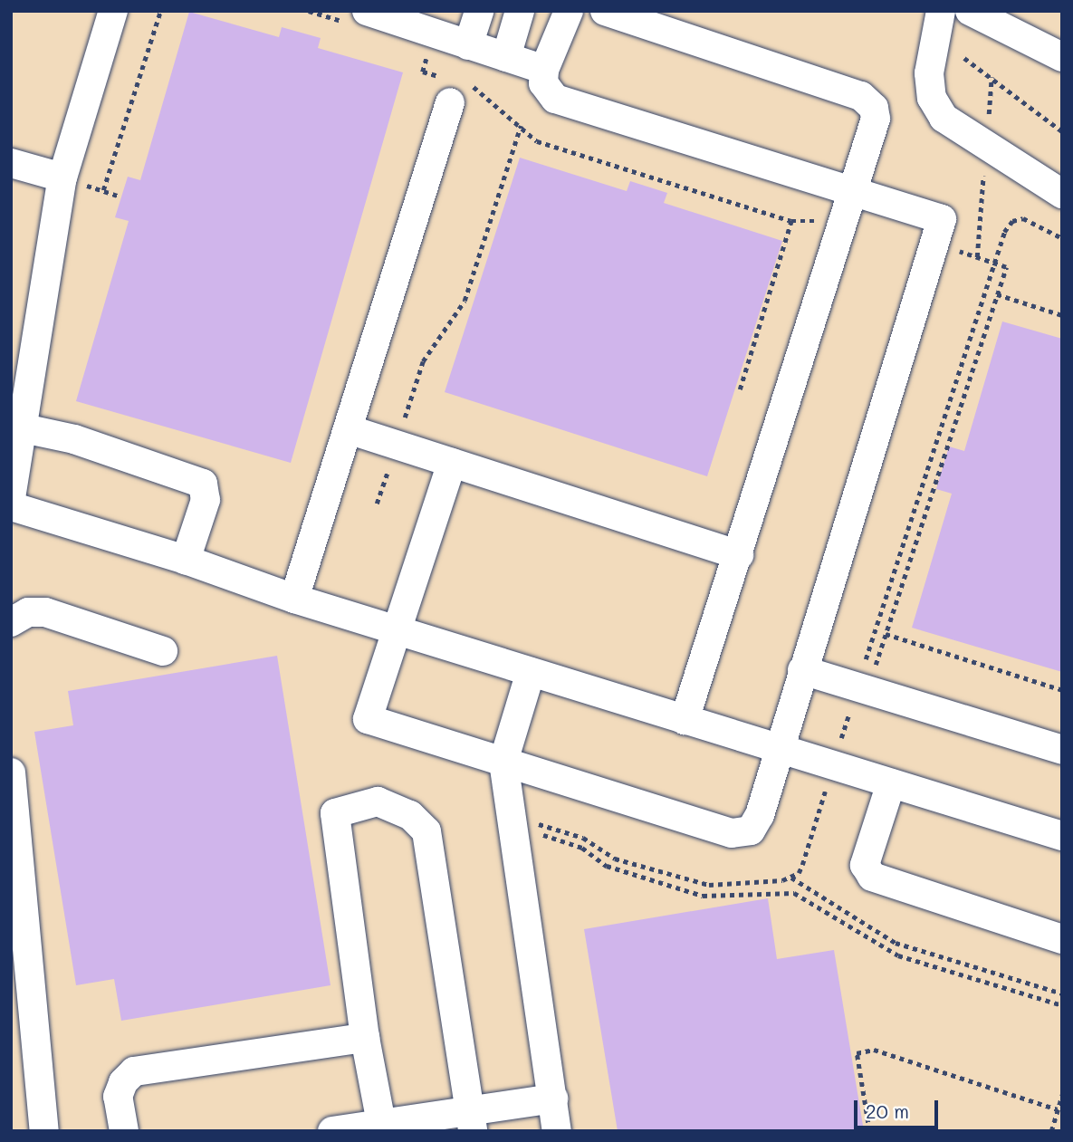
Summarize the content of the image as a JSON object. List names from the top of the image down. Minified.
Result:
{"scale_bar":"20 m"}
